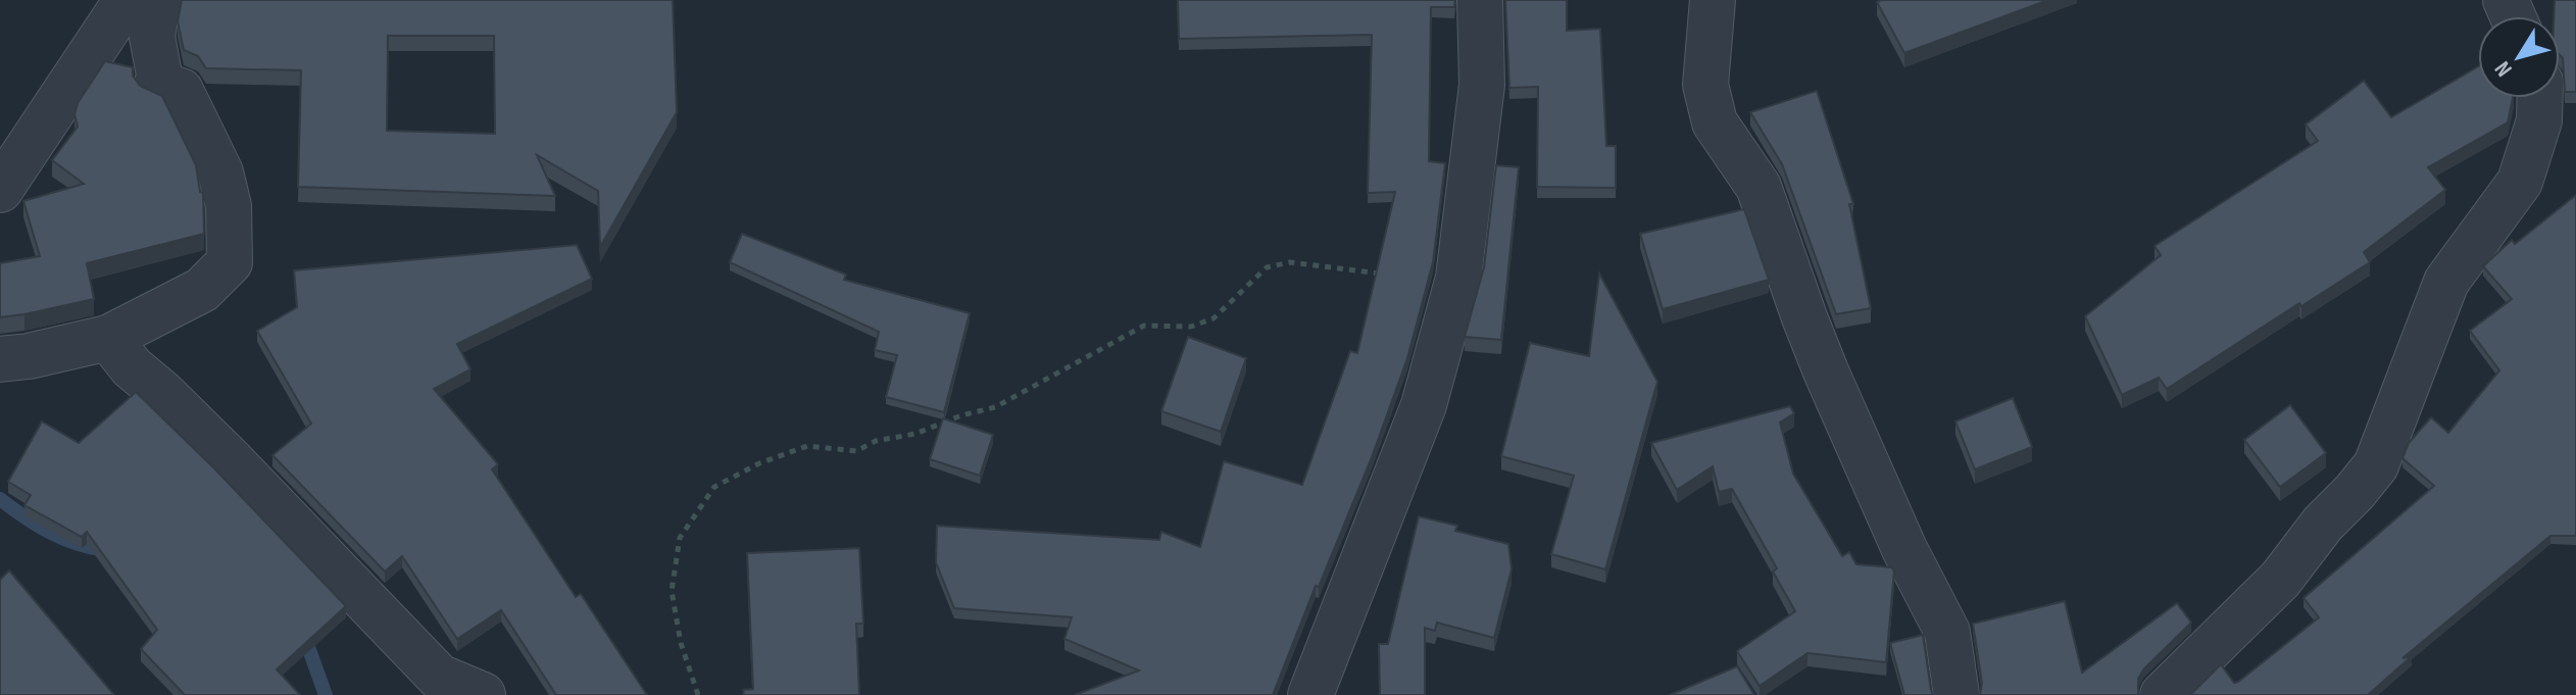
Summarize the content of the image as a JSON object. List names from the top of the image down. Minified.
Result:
{"north":"bottom left"}
